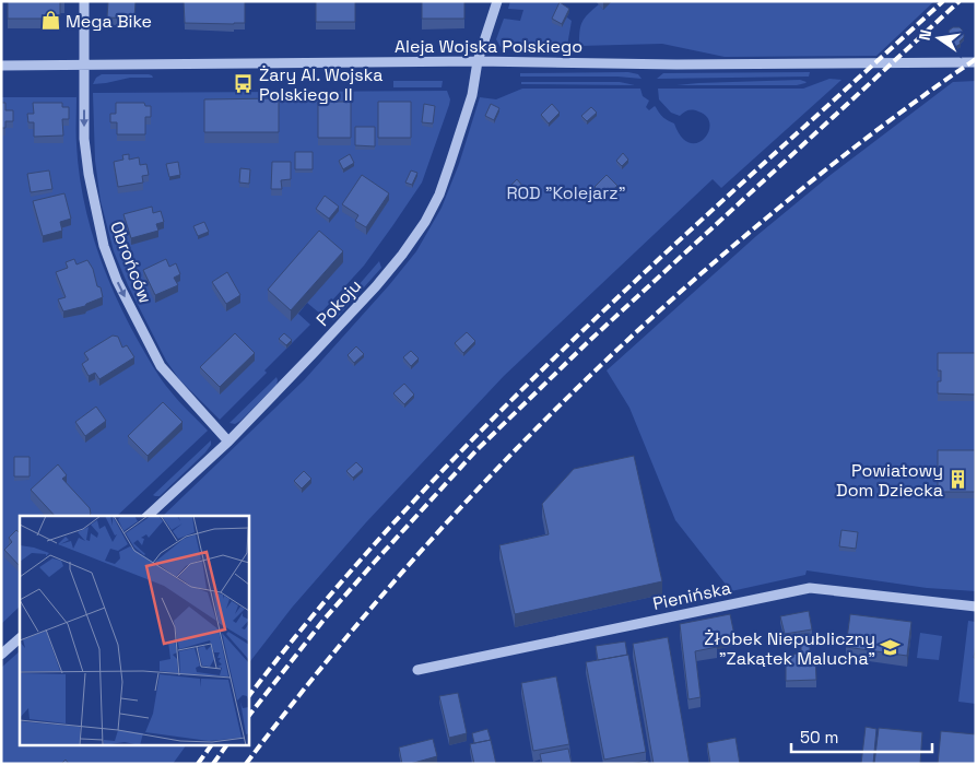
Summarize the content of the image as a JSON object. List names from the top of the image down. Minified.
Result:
{"streets":{"street":["Aleja Wojska Polskiego","Obrońców","Pokoju","Pienińska"]},"crossings":[["Aleja Wojska Polskiego","Obrońców"],["Aleja Wojska Polskiego","Pokoju"],["Obrońców","Pokoju"]],"one_way":["Obrońców"],"parks":["ROD \"Kolejarz\""],"places":{"shop":["Mega Bike"],"bus stop":["Żary Al. Wojska Polskiego II"],"building":["Powiatowy Dom Dziecka"],"school or university":["Żłobek Niepubliczny \"Zakątek Malucha\""]},"scale_bar":"50 m","north":"left"}
